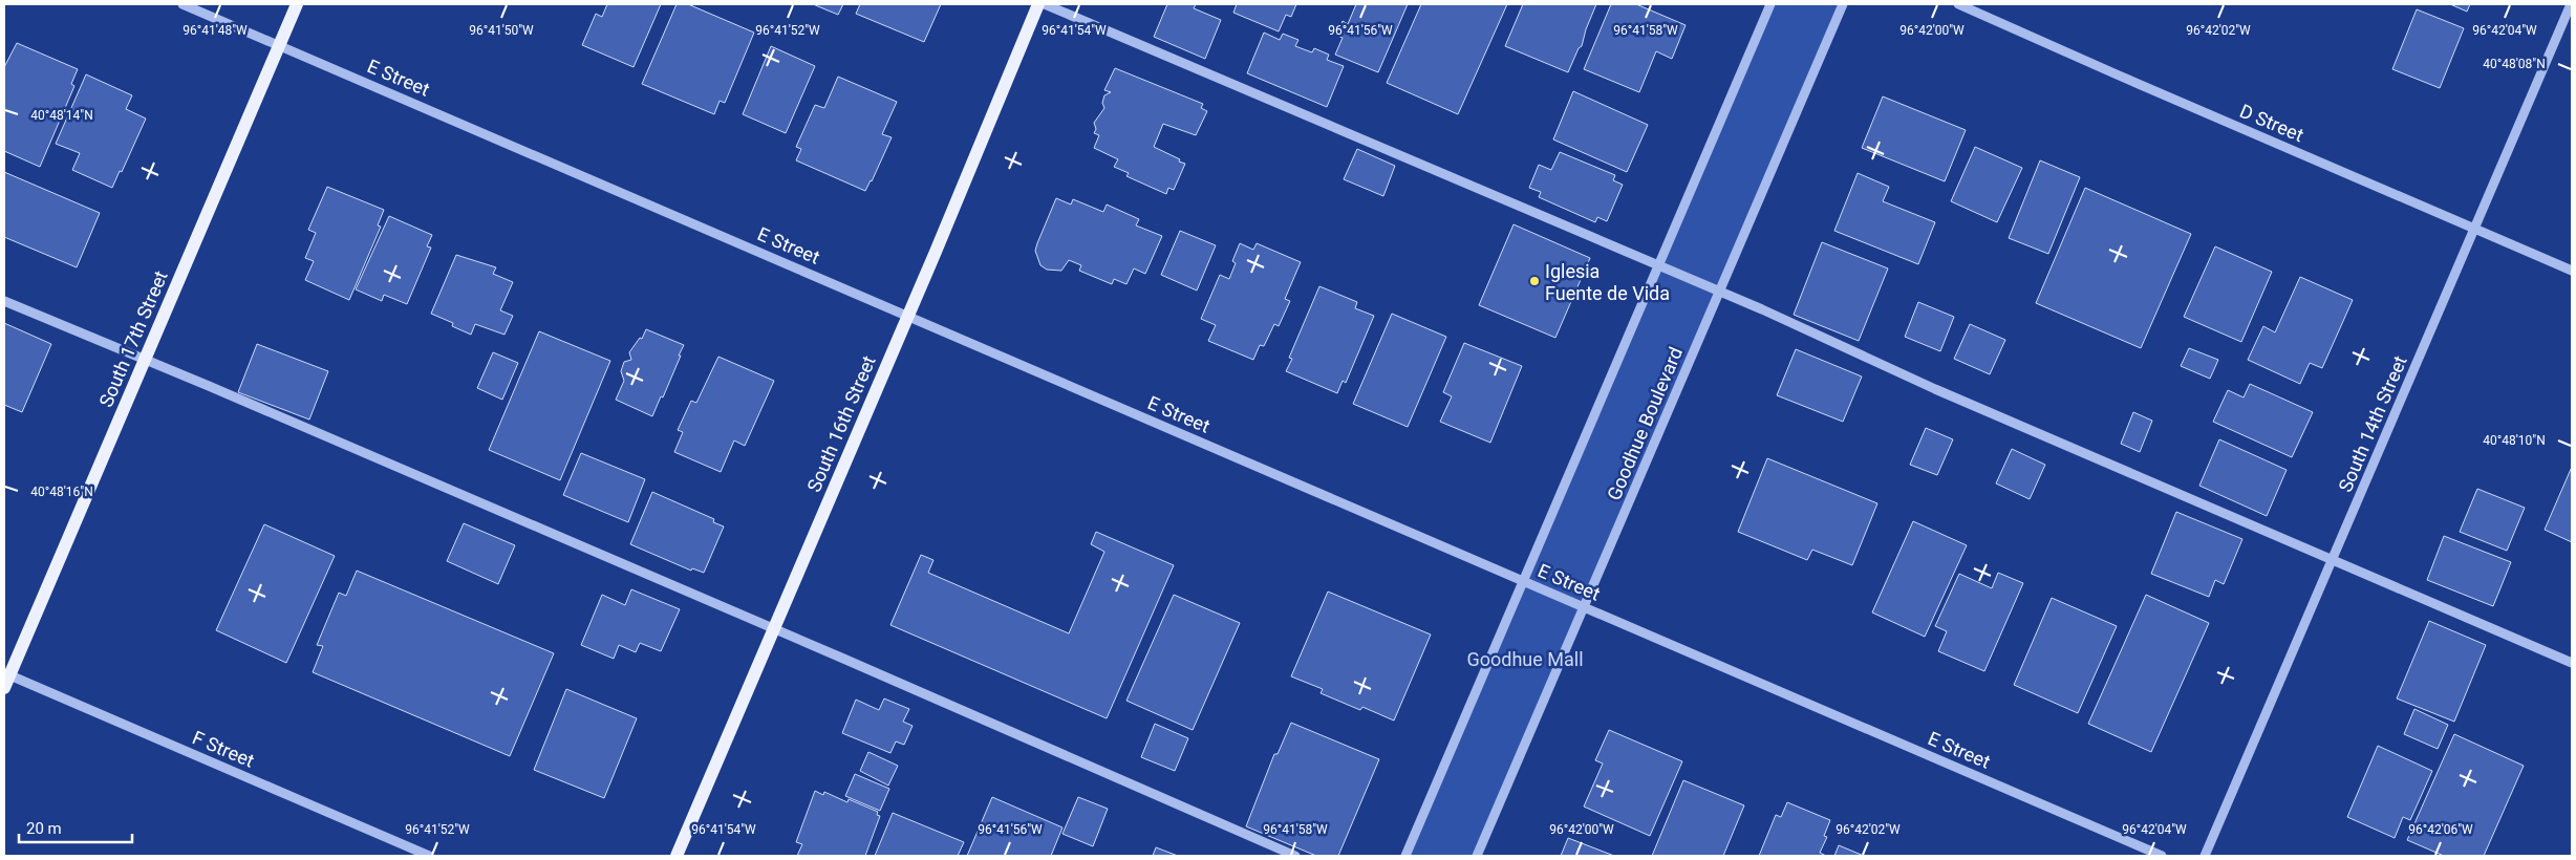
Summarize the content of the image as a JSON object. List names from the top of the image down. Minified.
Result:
{"streets":{"main road":["South 17th Street","South 16th Street"],"street":["E Street","D Street","Goodhue Boulevard","South 14th Street","F Street"]},"crossings":[["E Street","South 17th Street"],["E Street","South 16th Street"],["E Street","Goodhue Boulevard"],["D Street","South 14th Street"],["South 17th Street","F Street"]],"parks":["Goodhue Mall"],"places":["Iglesia Fuente de Vida"],"scale_bar":"20 m","coordinates":["96°41'48\"W","96°41'50\"W","96°41'52\"W","96°41'54\"W","96°41'56\"W","96°41'58\"W","96°42'00\"W","96°42'02\"W","96°42'04\"W","40°48'08\"N","40°48'14\"N","40°48'10\"N","40°48'16\"N","96°42'06\"W"]}
